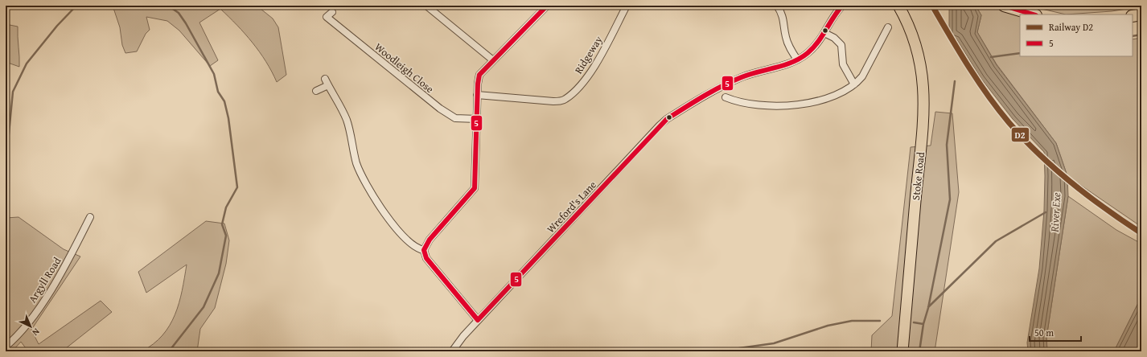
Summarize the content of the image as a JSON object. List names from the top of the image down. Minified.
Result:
{"streets":{"main road":["Stoke Road"],"street":["Ridgeway","Woodleigh Close","Wreford's Lane","Argyll Road"]},"water":["River Exe"],"lines":["rail line D2","transit line 5"],"legend":["Railway D2","5"],"scale_bar":"50 m","north":"bottom right"}
